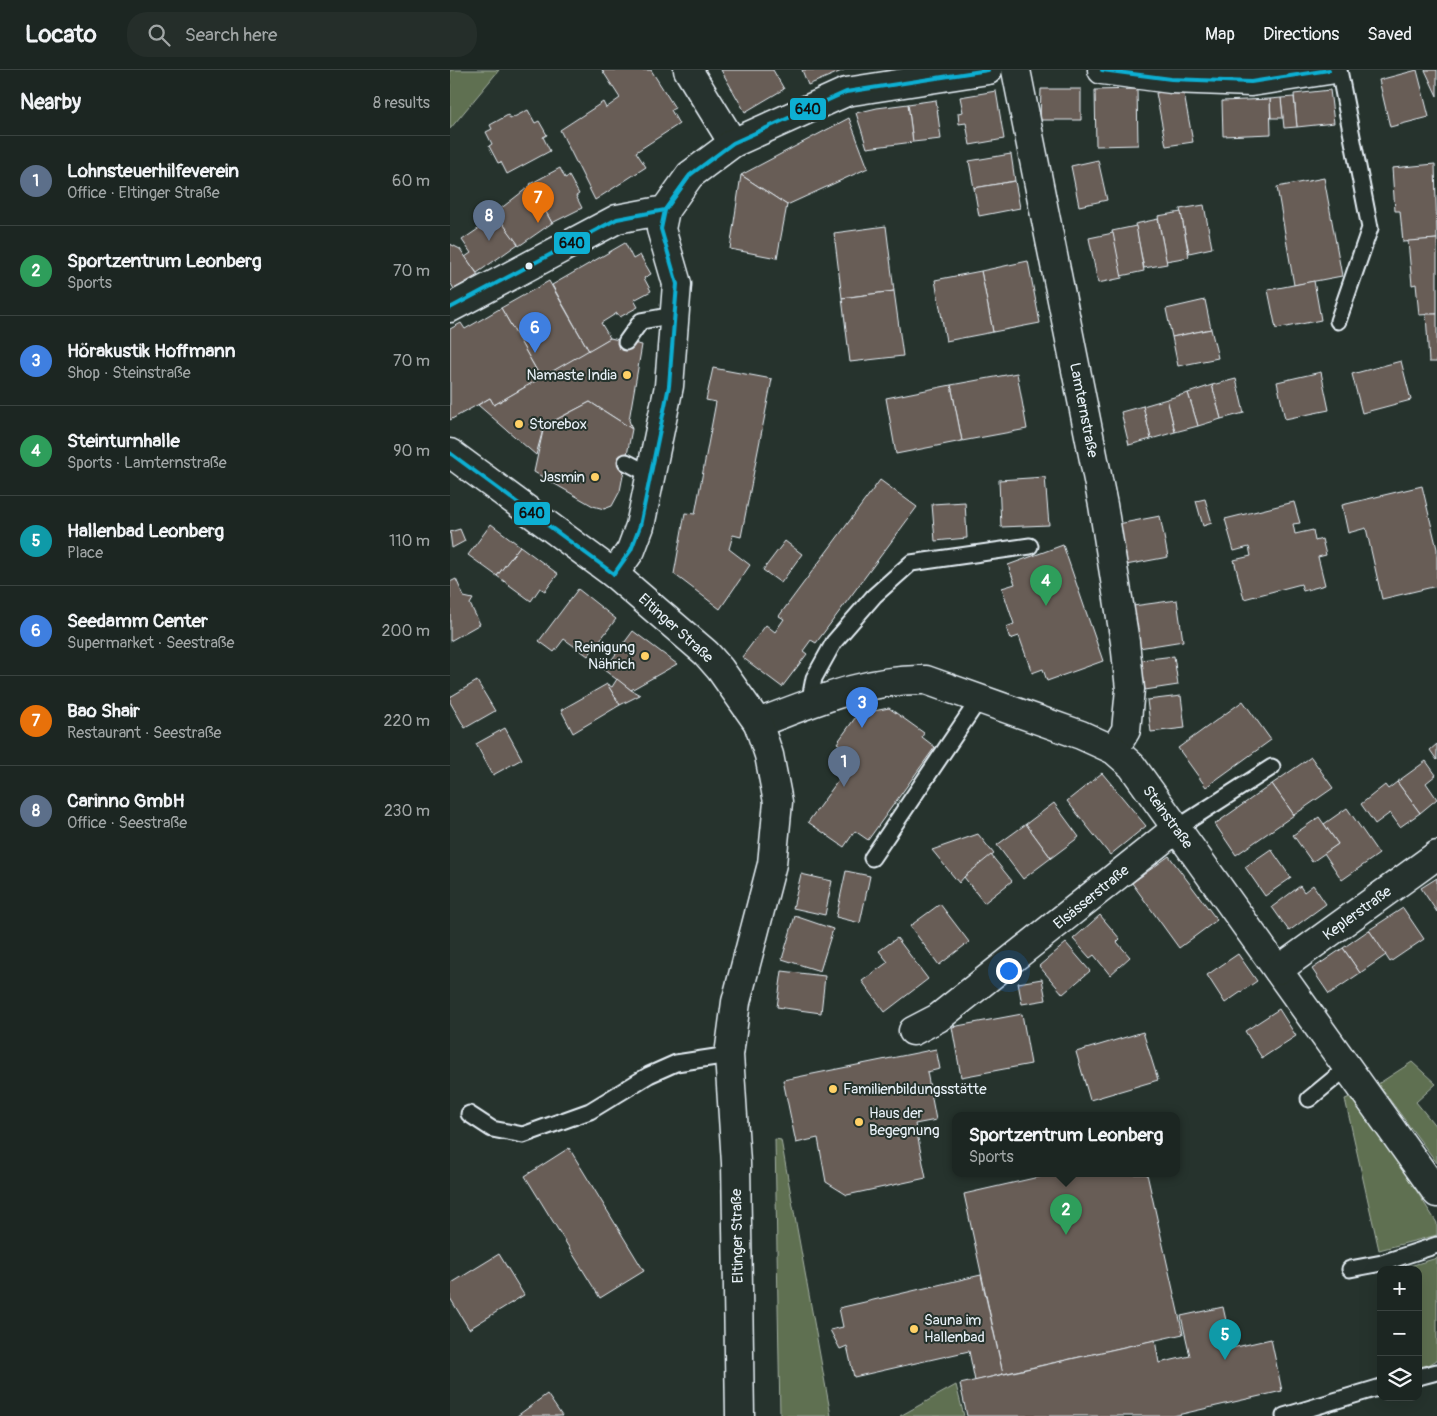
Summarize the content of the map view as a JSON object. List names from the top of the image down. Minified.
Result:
{"streets":{"street":["Lamternstraße","Eltinger Straße","Steinstraße","Elsässerstraße","Keplerstraße"]},"crossings":[["Lamternstraße","Steinstraße"],["Eltinger Straße","Steinstraße"],["Steinstraße","Elsässerstraße"],["Steinstraße","Keplerstraße"]],"places":["Namaste India","Storebox","Jasmin","Reinigung Nährich","Familienbildungsstätte","Haus der Begegnung","Sauna im Hallenbad"],"lines":["transit line 640"],"page":{"header":"Locato","search":"Search here","nav":["Map","Directions","Saved"],"heading":["Nearby","8 results"],"list":[{"mark":"1","name":"Lohnsteuerhilfeverein","note":"Office · Eltinger Straße","value":"60 m"},{"mark":"2","name":"Sportzentrum Leonberg","note":"Sports","value":"70 m"},{"mark":"3","name":"Hörakustik Hoffmann","note":"Shop · Steinstraße","value":"70 m"},{"mark":"4","name":"Steinturnhalle","note":"Sports · Lamternstraße","value":"90 m"},{"mark":"5","name":"Hallenbad Leonberg","note":"Place","value":"110 m"},{"mark":"6","name":"Seedamm Center","note":"Supermarket · Seestraße","value":"200 m"},{"mark":"7","name":"Bao Shair","note":"Restaurant · Seestraße","value":"220 m"},{"mark":"8","name":"Carinno GmbH","note":"Office · Seestraße","value":"230 m"}],"pins":["7","8","6","4","3","1","2","5"],"popup":["Sportzentrum Leonberg","Sports"],"map_buttons":["+","−"]}}
